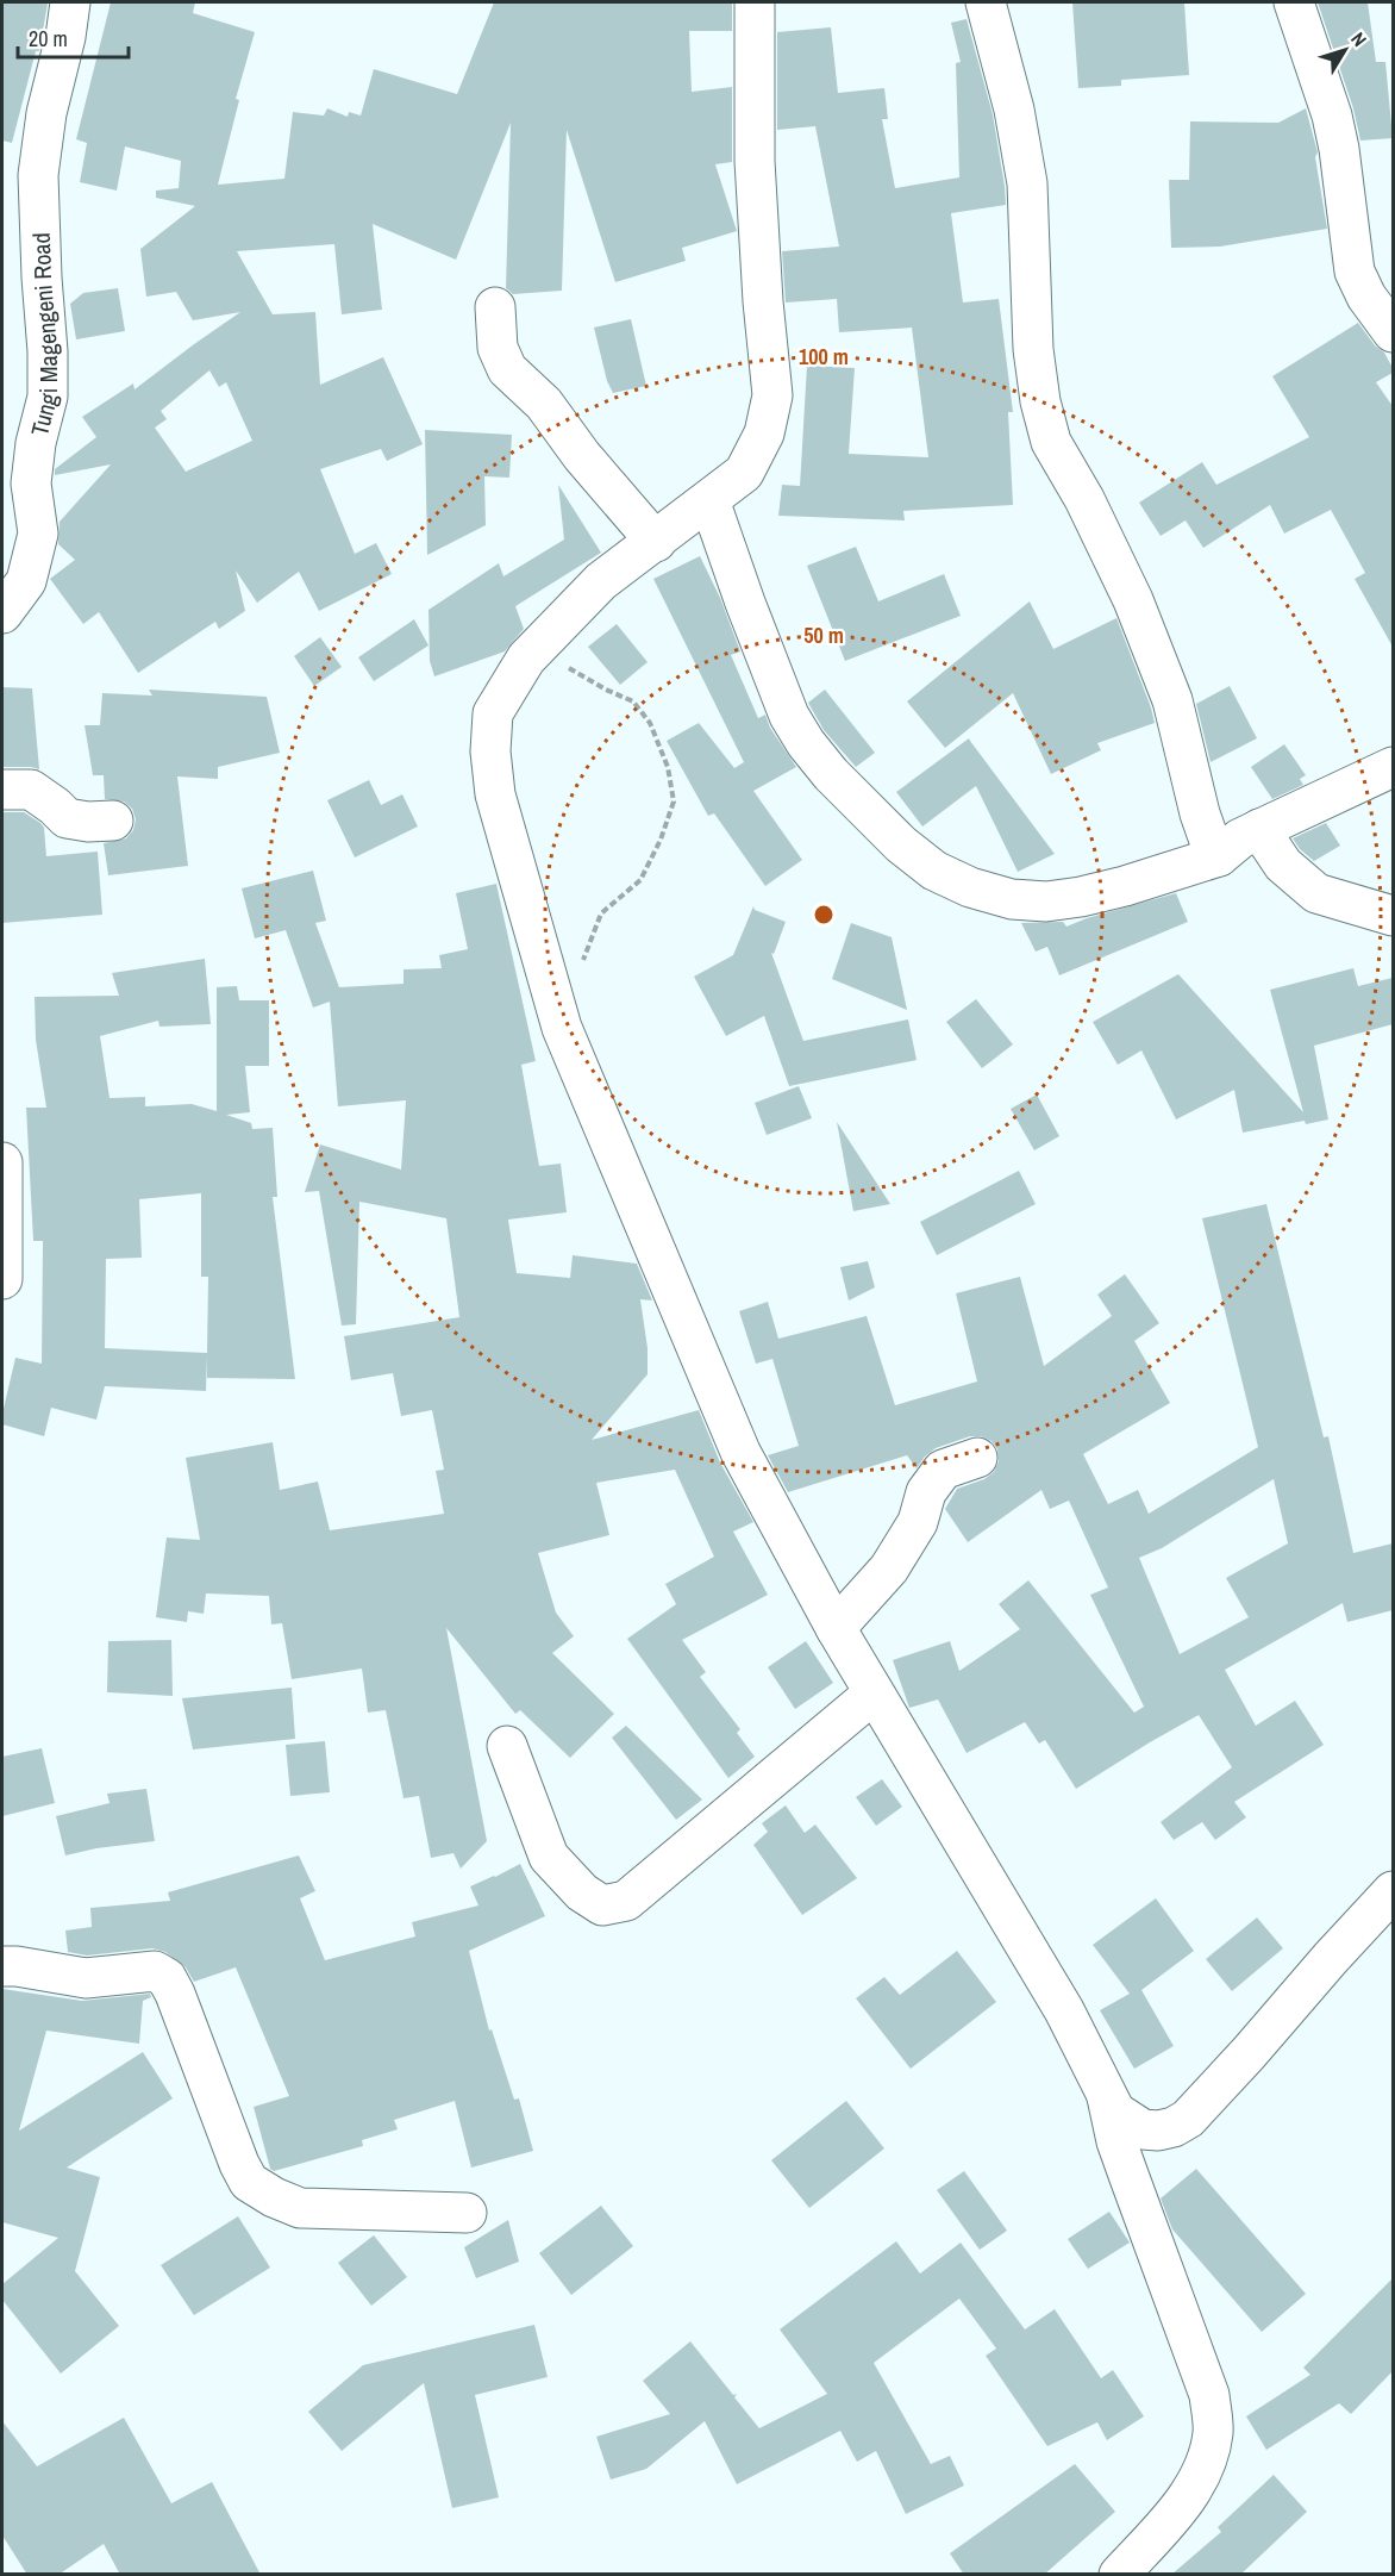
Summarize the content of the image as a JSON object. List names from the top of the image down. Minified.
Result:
{"streets":{"street":["Tungi Magengeni Road"]},"scale_bar":"20 m","north":"top right","rings":["100 m","50 m"]}
